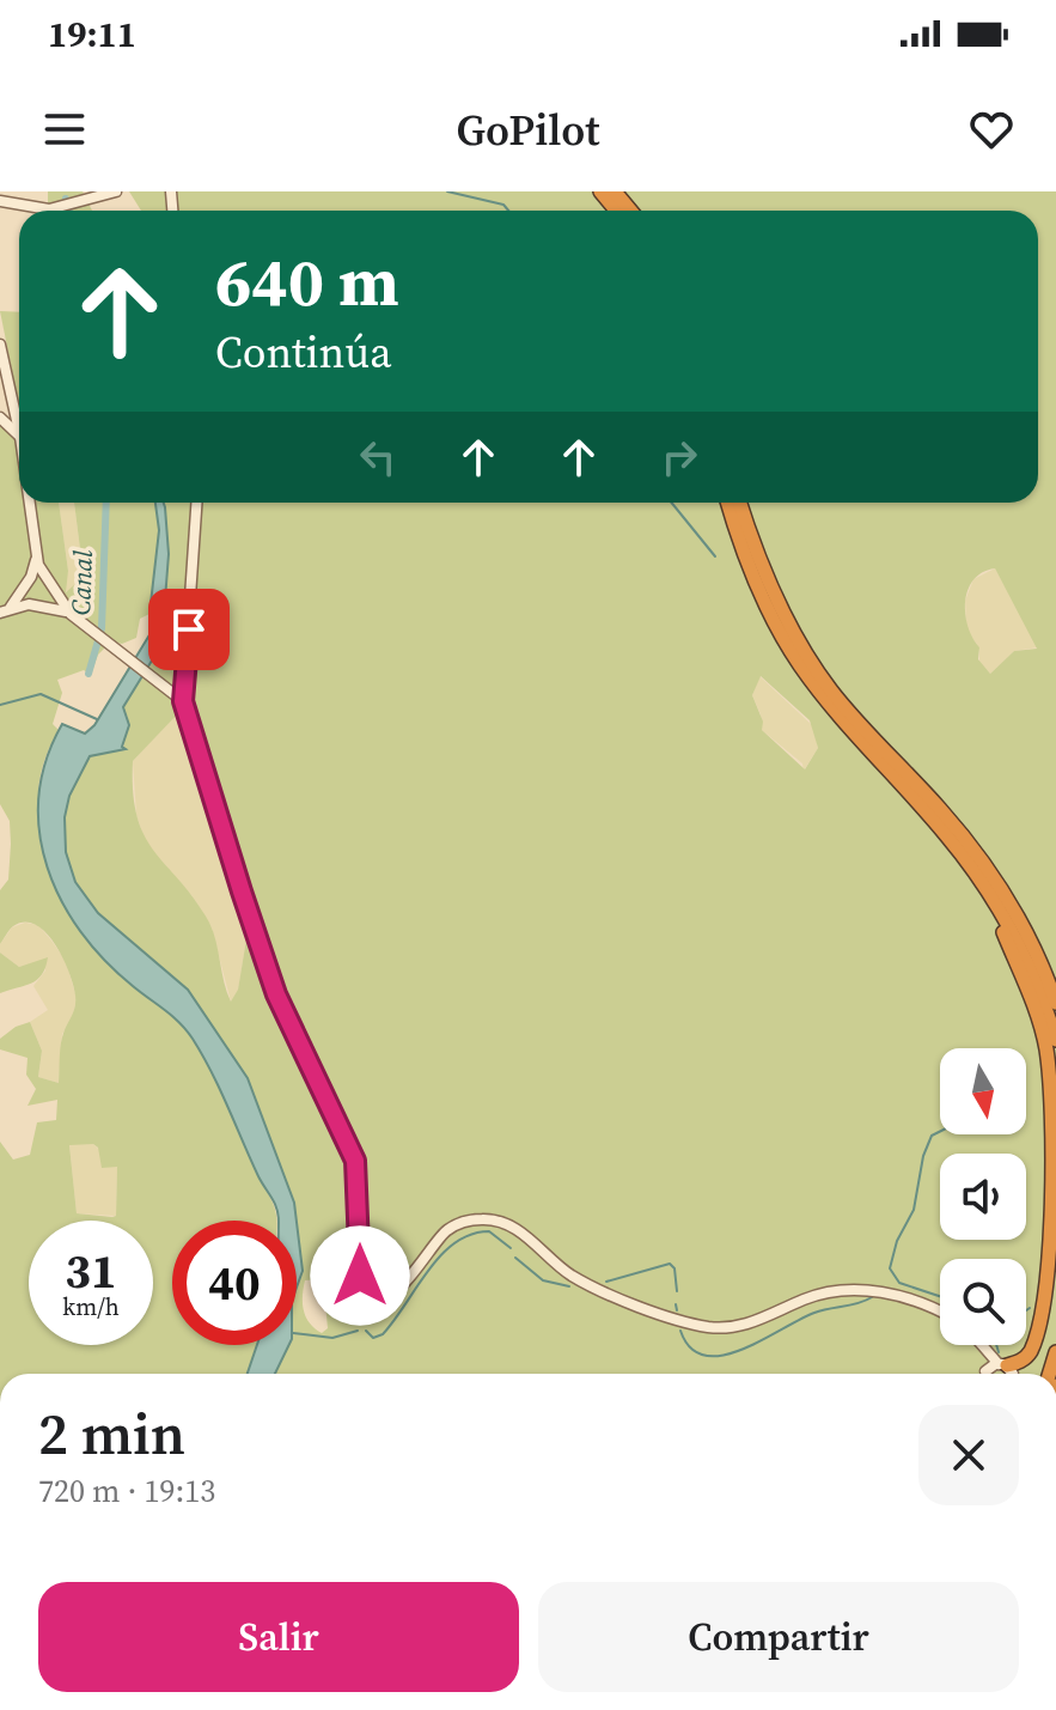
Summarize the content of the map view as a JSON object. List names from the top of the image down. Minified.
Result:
{"water":["Canal"],"north":"bottom","page":{"status":"19:11","header":"GoPilot","turn":["640 m","Continúa"],"speed":"31 km/h","limit":"40","heading":["2 min","720 m · 19:13"],"buttons":["Salir","Compartir"]}}
